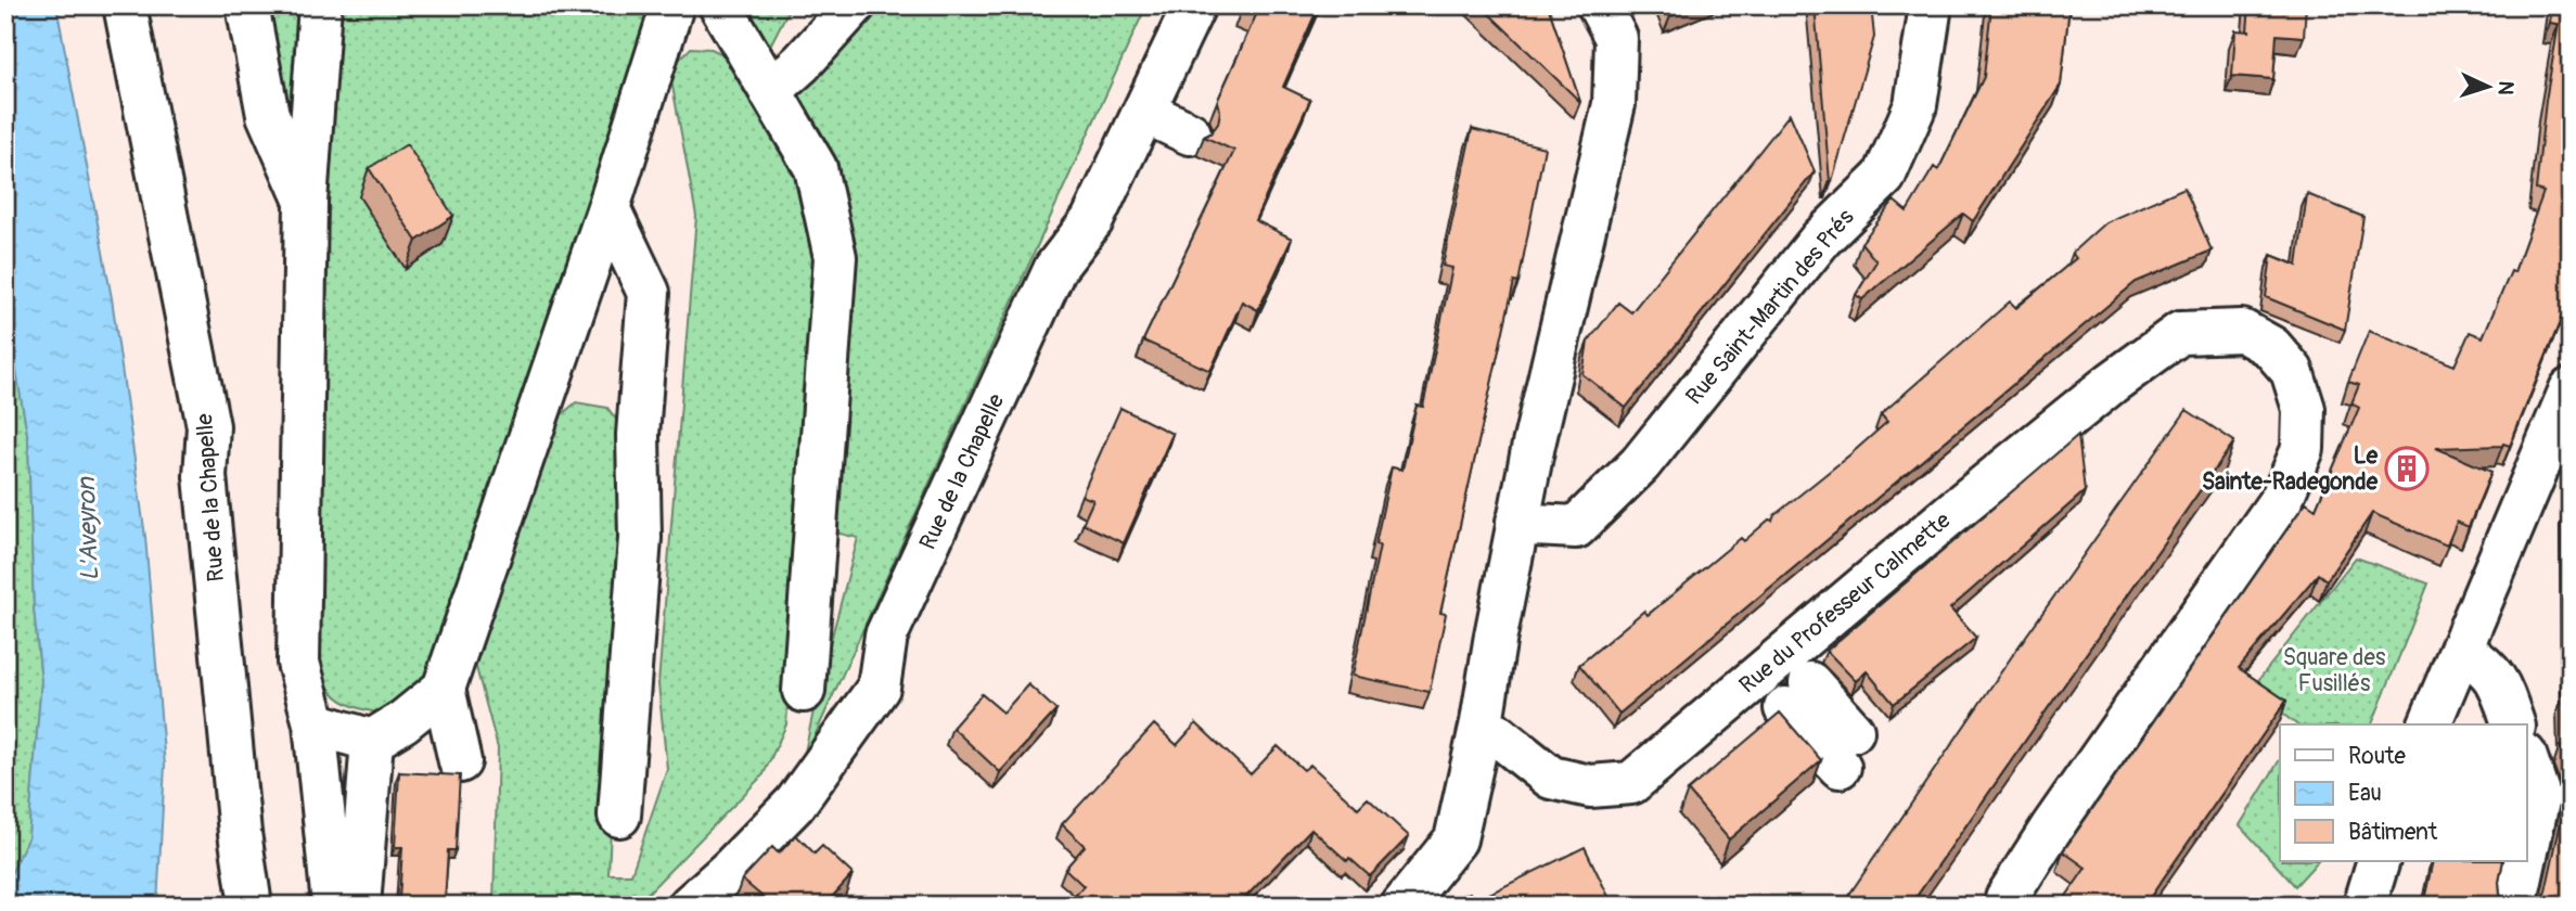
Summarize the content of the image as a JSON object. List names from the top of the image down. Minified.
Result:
{"streets":{"street":["Rue Saint-Martin des Prés","Rue de la Chapelle","Rue du Professeur Calmette"]},"water":["L'Aveyron"],"parks":["Square des Fusillés"],"places":{"building":["Le Sainte-Radegonde"]},"legend":["Route","Eau","Bâtiment"],"north":"right"}
